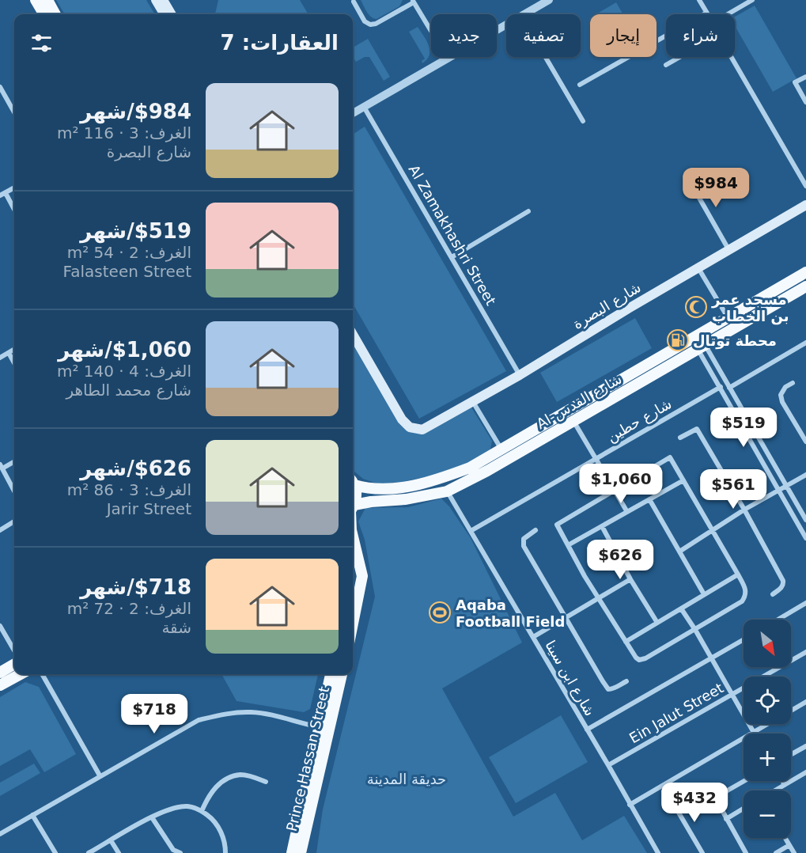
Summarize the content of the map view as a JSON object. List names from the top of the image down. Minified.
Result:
{"streets":{"main road":["شارع البصرة","Al-شارع القدس","Prince Hassan Street"],"street":["Al Zamakhashri Street","شارع حطين","شارع ابن سينا","Ein Jalut Street"]},"crossings":[["Al Zamakhashri Street","شارع البصرة"],["Al-شارع القدس","شارع ابن سينا"],["شارع حطين","شارع ابن سينا"],["شارع ابن سينا","Ein Jalut Street"]],"parks":["حديقة المدينة"],"places":{"mosque":["مسجد عمر بن الخطاب"],"fuel station":["محطة توتال"],"sports":["Aqaba Football Field"]},"north":"bottom right","page":{"chip":["شراء","إيجار","تصفية","جديد"],"heading":"العقارات: 7","list":[{"name":"$984/شهر","note":"الغرف: 3 · 116 m² · شارع البصرة"},{"name":"$519/شهر","note":"الغرف: 2 · 54 m² · Falasteen Street"},{"name":"$1,060/شهر","note":"الغرف: 4 · 140 m² · شارع محمد الطاهر"},{"name":"$626/شهر","note":"الغرف: 3 · 86 m² · Jarir Street"},{"name":"$718/شهر","note":"الغرف: 2 · 72 m² · شقة"}],"price":["$984","$519","$1,060","$561","$626","$718","$432"],"map_buttons":["+","−"]}}
